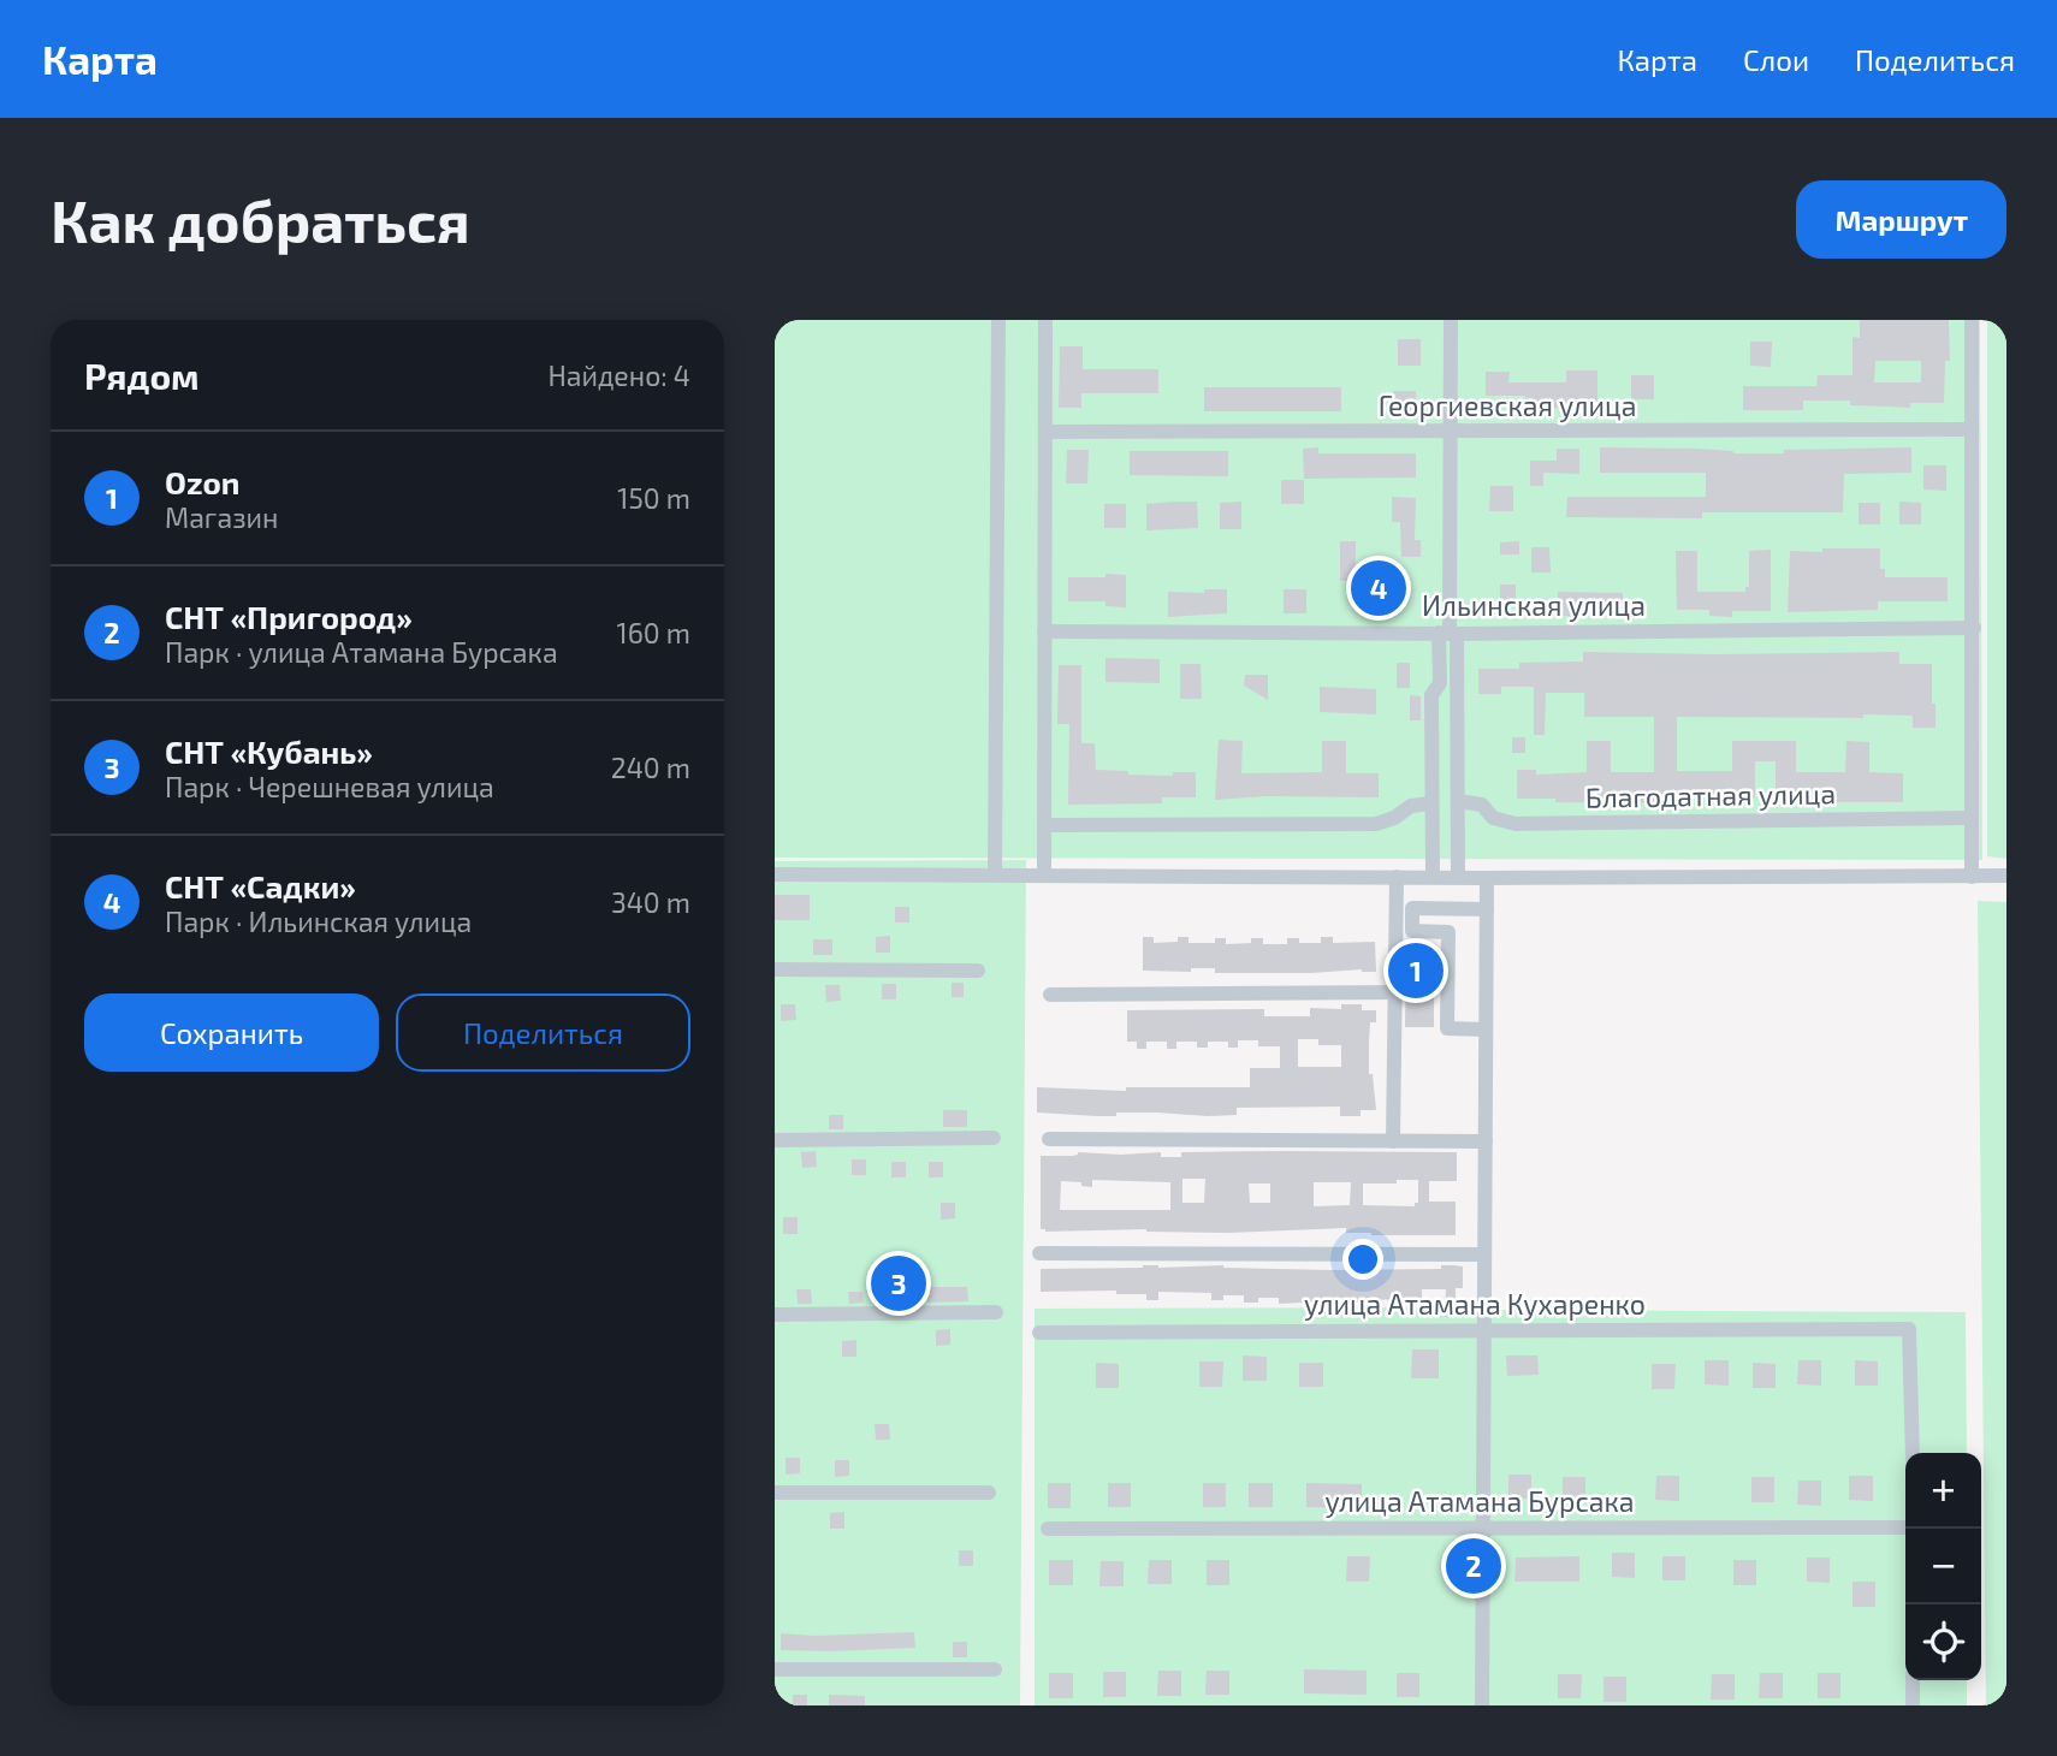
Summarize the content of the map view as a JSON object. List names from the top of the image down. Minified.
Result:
{"streets":{"street":["Георгиевская улица","Ильинская улица","Благодатная улица","улица Атамана Кухаренко","улица Атамана Бурсака"]},"page":{"header":"Карта","nav":["Карта","Слои","Поделиться"],"buttons":["Маршрут",["Сохранить","Поделиться"]],"title":"Как добраться","heading":["Рядом","Найдено: 4"],"list":[{"mark":"1","name":"Ozon","note":"Магазин","value":"150 m"},{"mark":"2","name":"СНТ «Пригород»","note":"Парк · улица Атамана Бурсака","value":"160 m"},{"mark":"3","name":"СНТ «Кубань»","note":"Парк · Черешневая улица","value":"240 m"},{"mark":"4","name":"СНТ «Садки»","note":"Парк · Ильинская улица","value":"340 m"}],"pins":["4","1","3","2"],"map_buttons":["+","−"]}}
